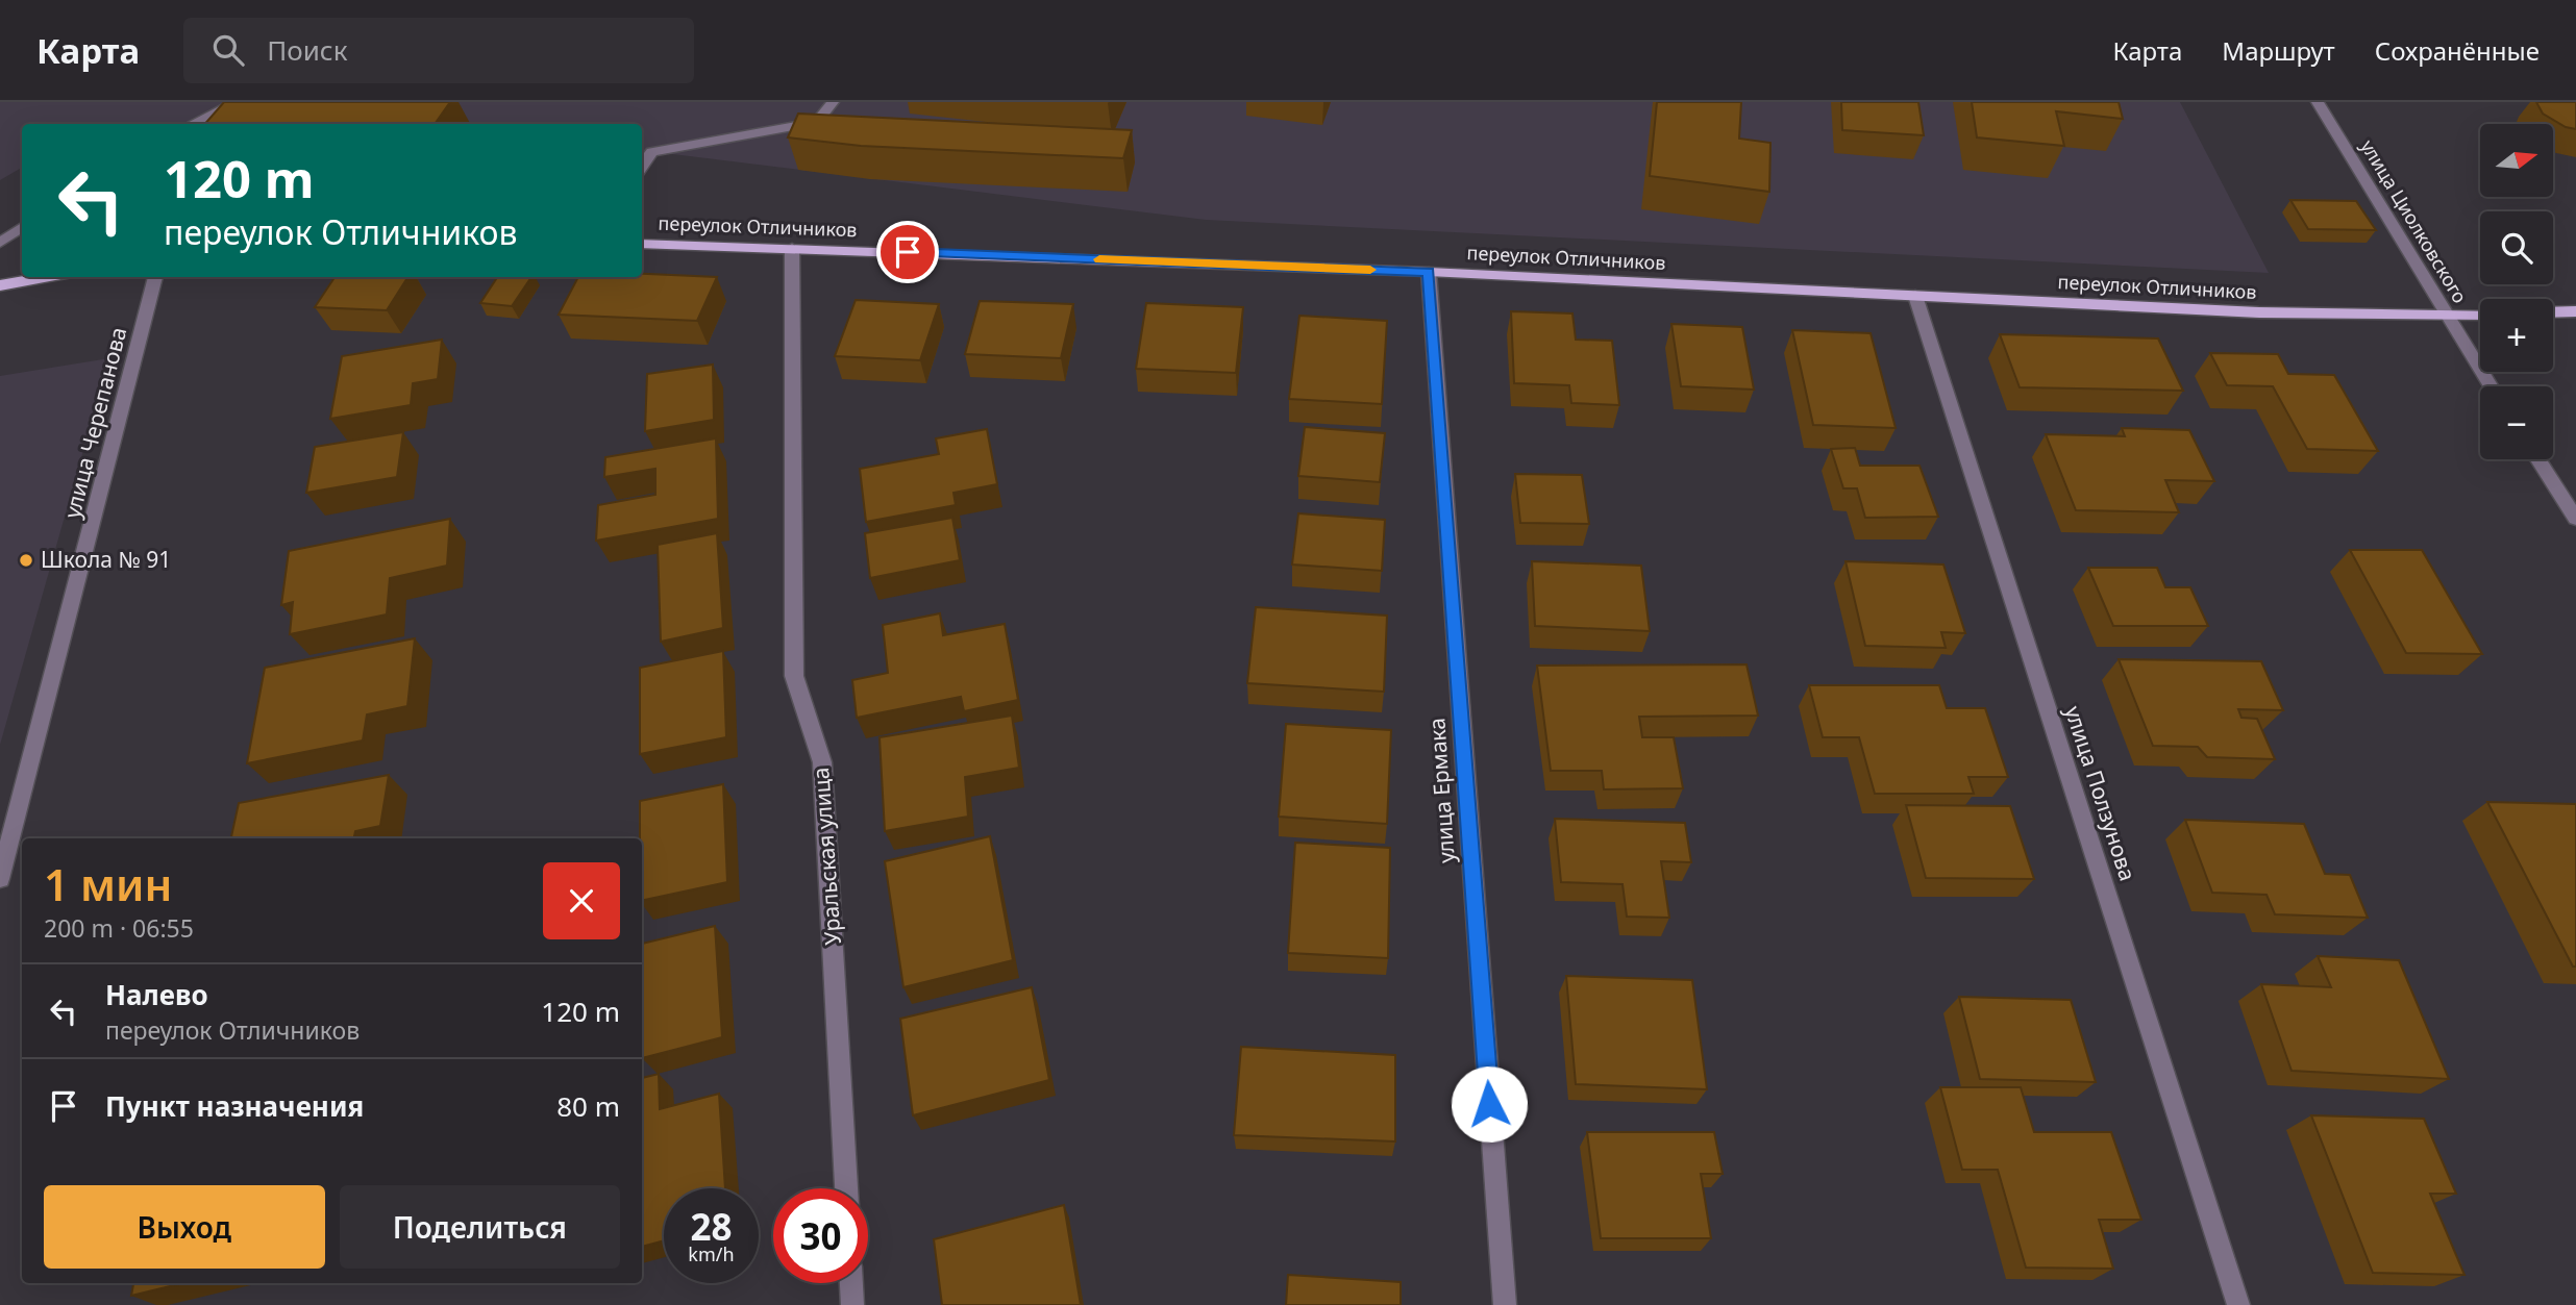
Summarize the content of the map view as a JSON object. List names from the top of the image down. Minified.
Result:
{"streets":{"main road":["переулок Отличников"],"street":["улица Циолковского","улица Черепанова","улица Ермака","улица Ползунова","Уральская улица"]},"crossings":[["улица Циолковского","переулок Отличников"],["переулок Отличников","улица Ермака"],["переулок Отличников","улица Ползунова"],["переулок Отличников","Уральская улица"]],"places":["Школа № 91"],"north":"right","page":{"header":"Карта","search":"Поиск","nav":["Карта","Маршрут","Сохранённые"],"map_buttons":["+","−"],"turn":["120 m","переулок Отличников"],"heading":["1 мин","200 m · 06:55"],"list":[{"name":"Налево","note":"переулок Отличников","value":"120 m"},{"name":"Пункт назначения","value":"80 m"}],"buttons":["Выход","Поделиться"],"speed":"28 km/h","limit":"30"}}
